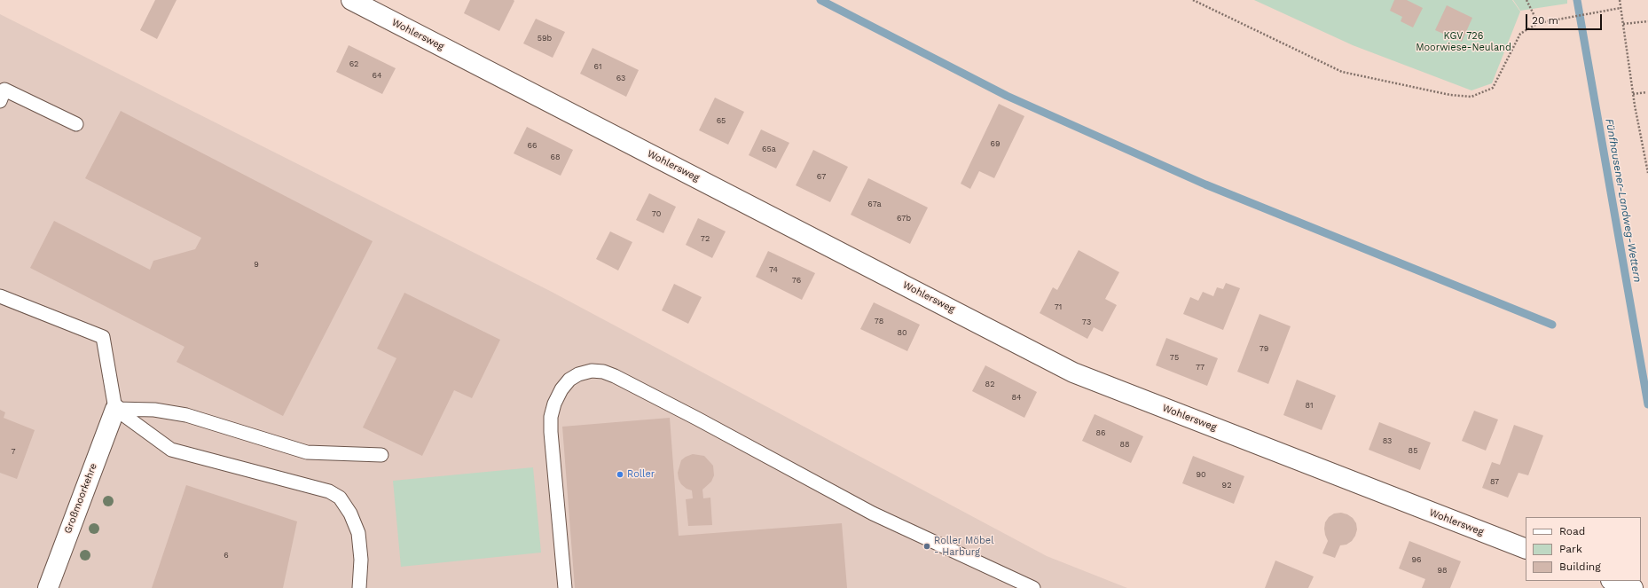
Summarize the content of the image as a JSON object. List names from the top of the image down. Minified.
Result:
{"streets":{"street":["Wohlersweg","Großmoorkehre"]},"water":["Fünfhausener-Landweg-Wettern"],"parks":["KGV 726 Moorwiese-Neuland"],"places":["Roller","Roller Möbel - Harburg"],"house_numbers":["59b","62","61","64","63","65","69","66","65a","68","67","67a","70","67b","72","9","74","76","71","78","73","80","79","75","77","82","84","81","86","83","88","85","7","90","87","92","6","96","98"],"legend":["Road","Park","Building"],"scale_bar":"20 m"}
